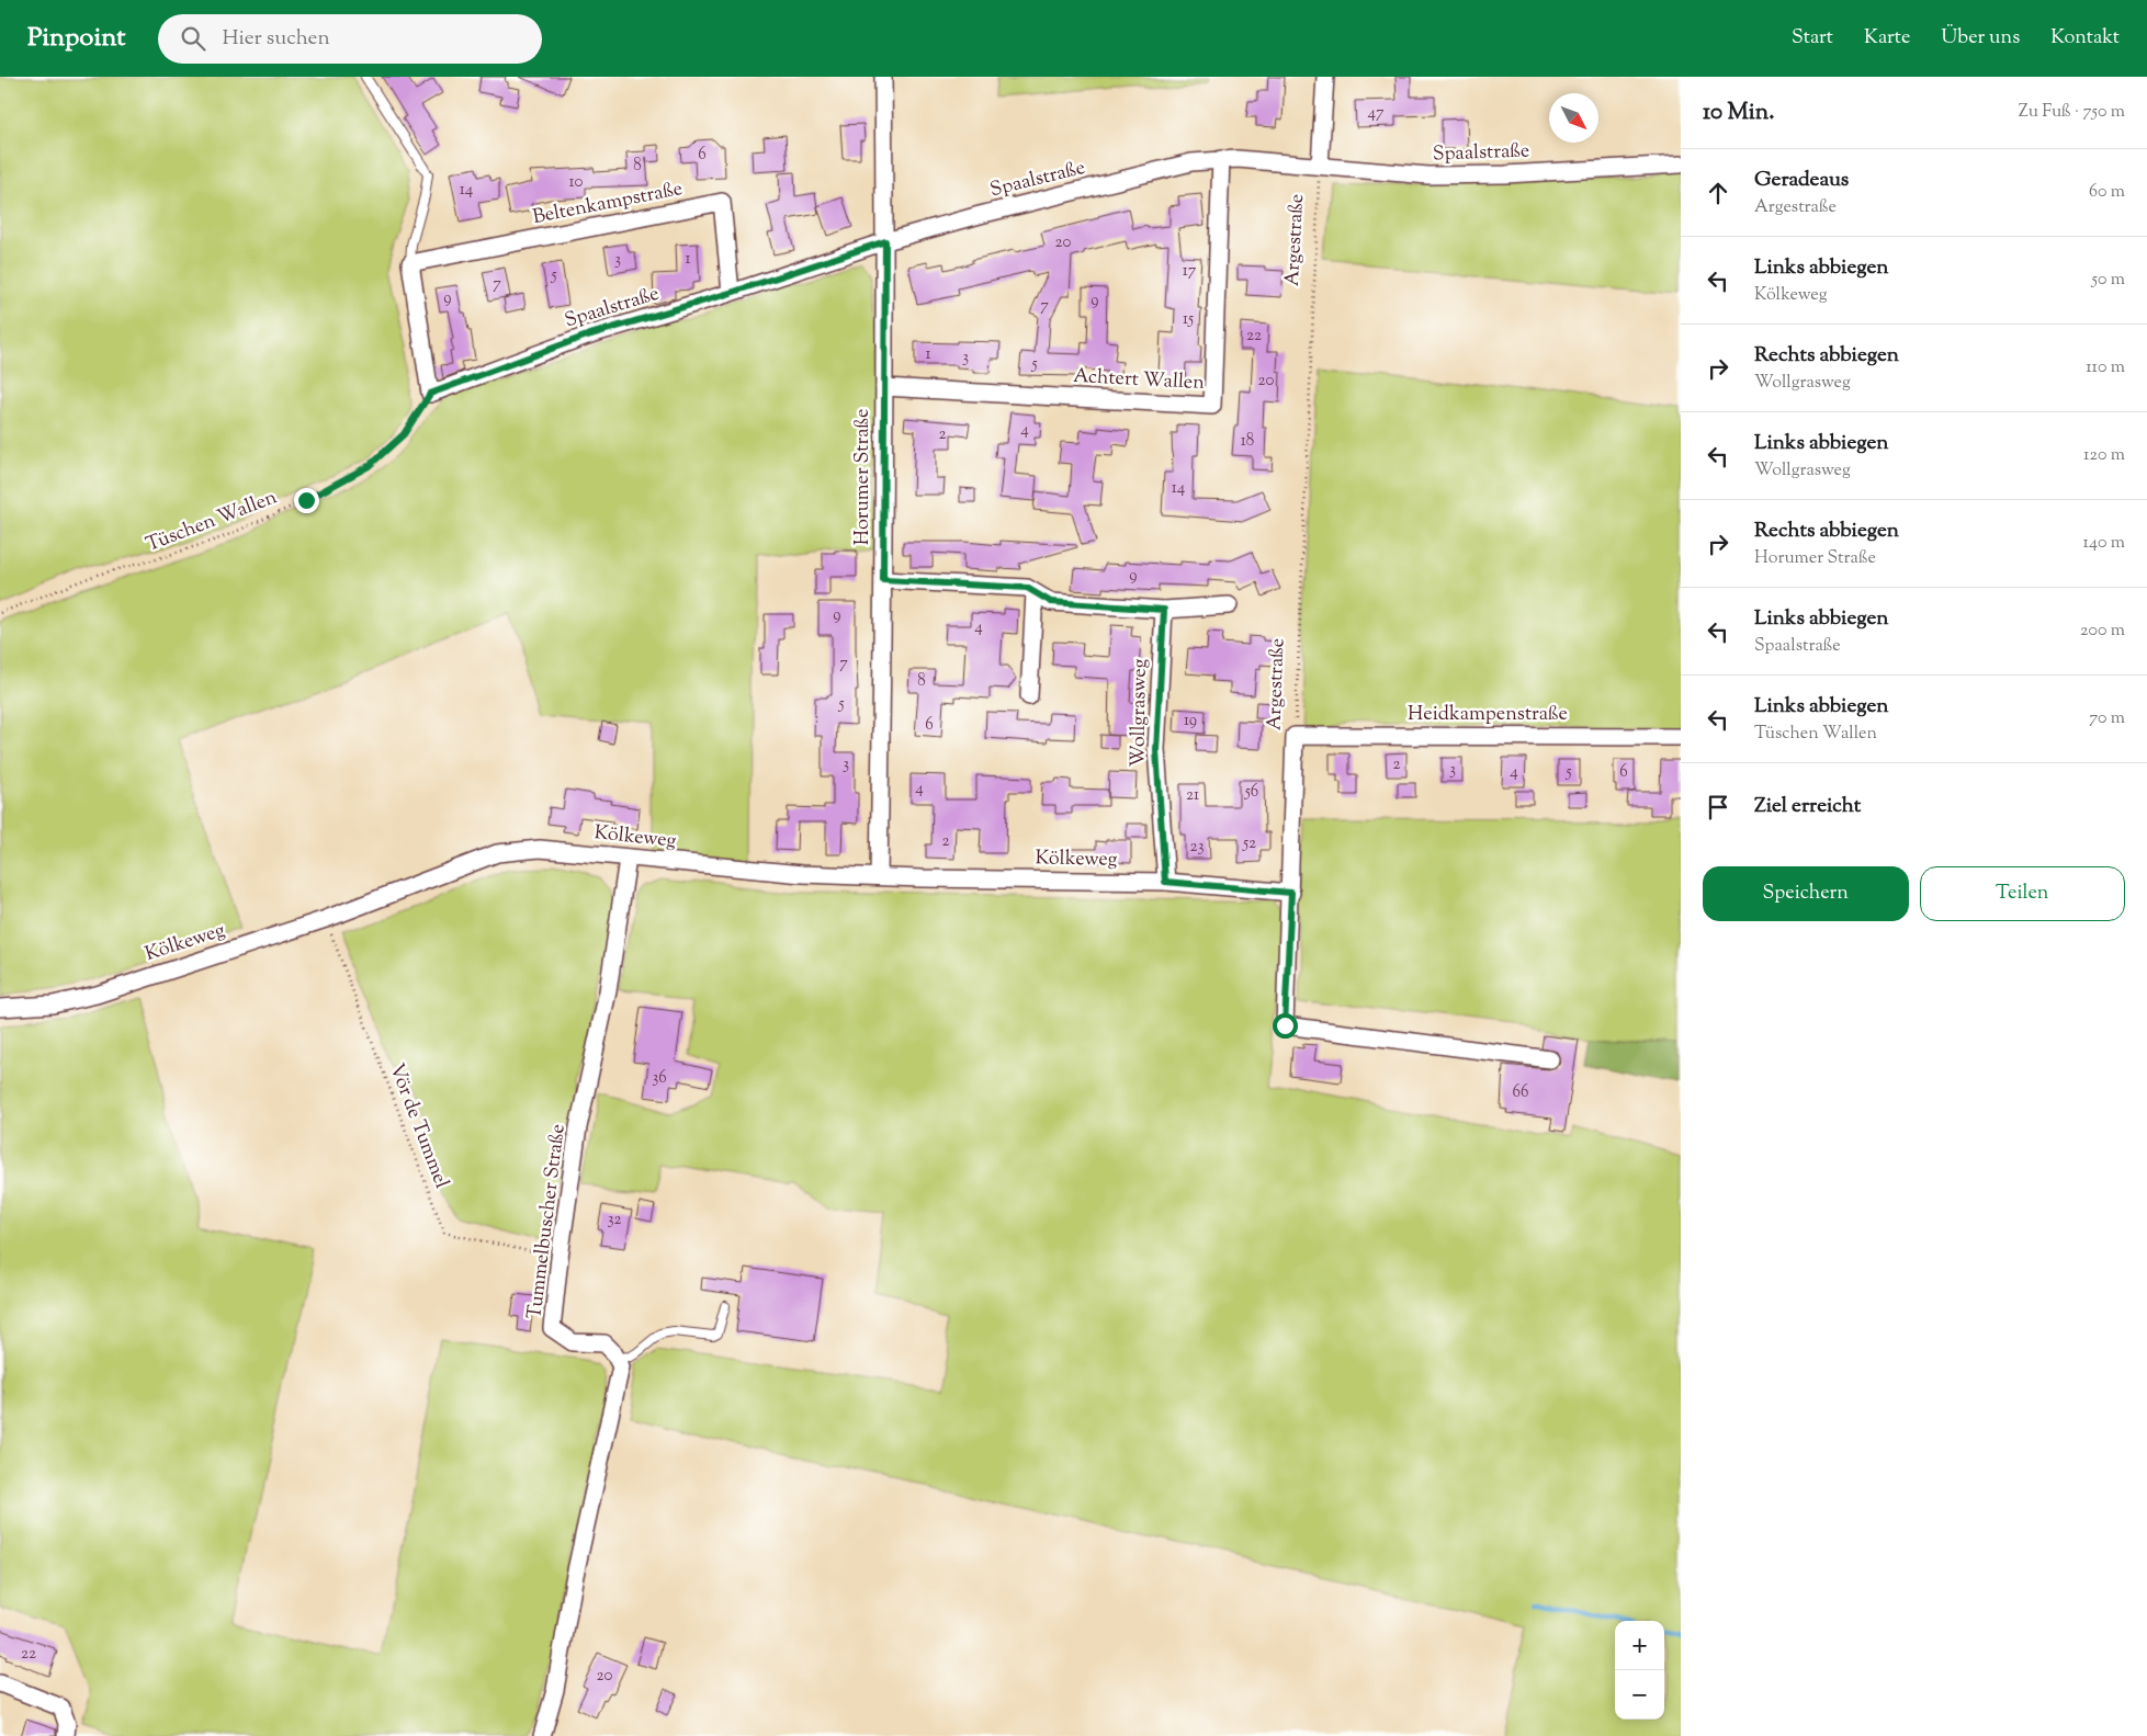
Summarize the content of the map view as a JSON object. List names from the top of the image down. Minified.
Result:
{"streets":{"street":["Spaalstraße","Beltenkampstraße","Argestraße","Achtert Wallen","Horumer Straße","Wollgrasweg","Heidkampenstraße","Kölkeweg","Tummelbuscher Straße"],"path":["Tüschen Wallen","Vör de Tummel"]},"crossings":[["Spaalstraße","Beltenkampstraße"],["Spaalstraße","Argestraße"],["Spaalstraße","Achtert Wallen"],["Spaalstraße","Horumer Straße"],["Spaalstraße","Tüschen Wallen"],["Argestraße","Heidkampenstraße"],["Argestraße","Kölkeweg"],["Achtert Wallen","Horumer Straße"],["Horumer Straße","Kölkeweg"],["Wollgrasweg","Kölkeweg"],["Kölkeweg","Vör de Tummel"],["Kölkeweg","Tummelbuscher Straße"],["Vör de Tummel","Tummelbuscher Straße"]],"house_numbers":["47","6","8","10","14","20","1","3","17","5","7","9","9","7","15","22","1","3","5","20","4","2","18","14","9","9","4","7","8","5","19","6","3","2","3","4","5","6","4","56","21","2","52","23","36","66","32","22","20"],"north":"bottom right","page":{"header":"Pinpoint","search":"Hier suchen","nav":["Start","Karte","Über uns","Kontakt"],"heading":["10 Min.","Zu Fuß · 750 m"],"list":[["Geradeaus","Argestraße","60 m"],["Links abbiegen","Kölkeweg","50 m"],["Rechts abbiegen","Wollgrasweg","110 m"],["Links abbiegen","Wollgrasweg","120 m"],["Rechts abbiegen","Horumer Straße","140 m"],["Links abbiegen","Spaalstraße","200 m"],["Links abbiegen","Tüschen Wallen","70 m"],"Ziel erreicht"],"buttons":["Speichern","Teilen"],"map_buttons":["+","−"]}}
